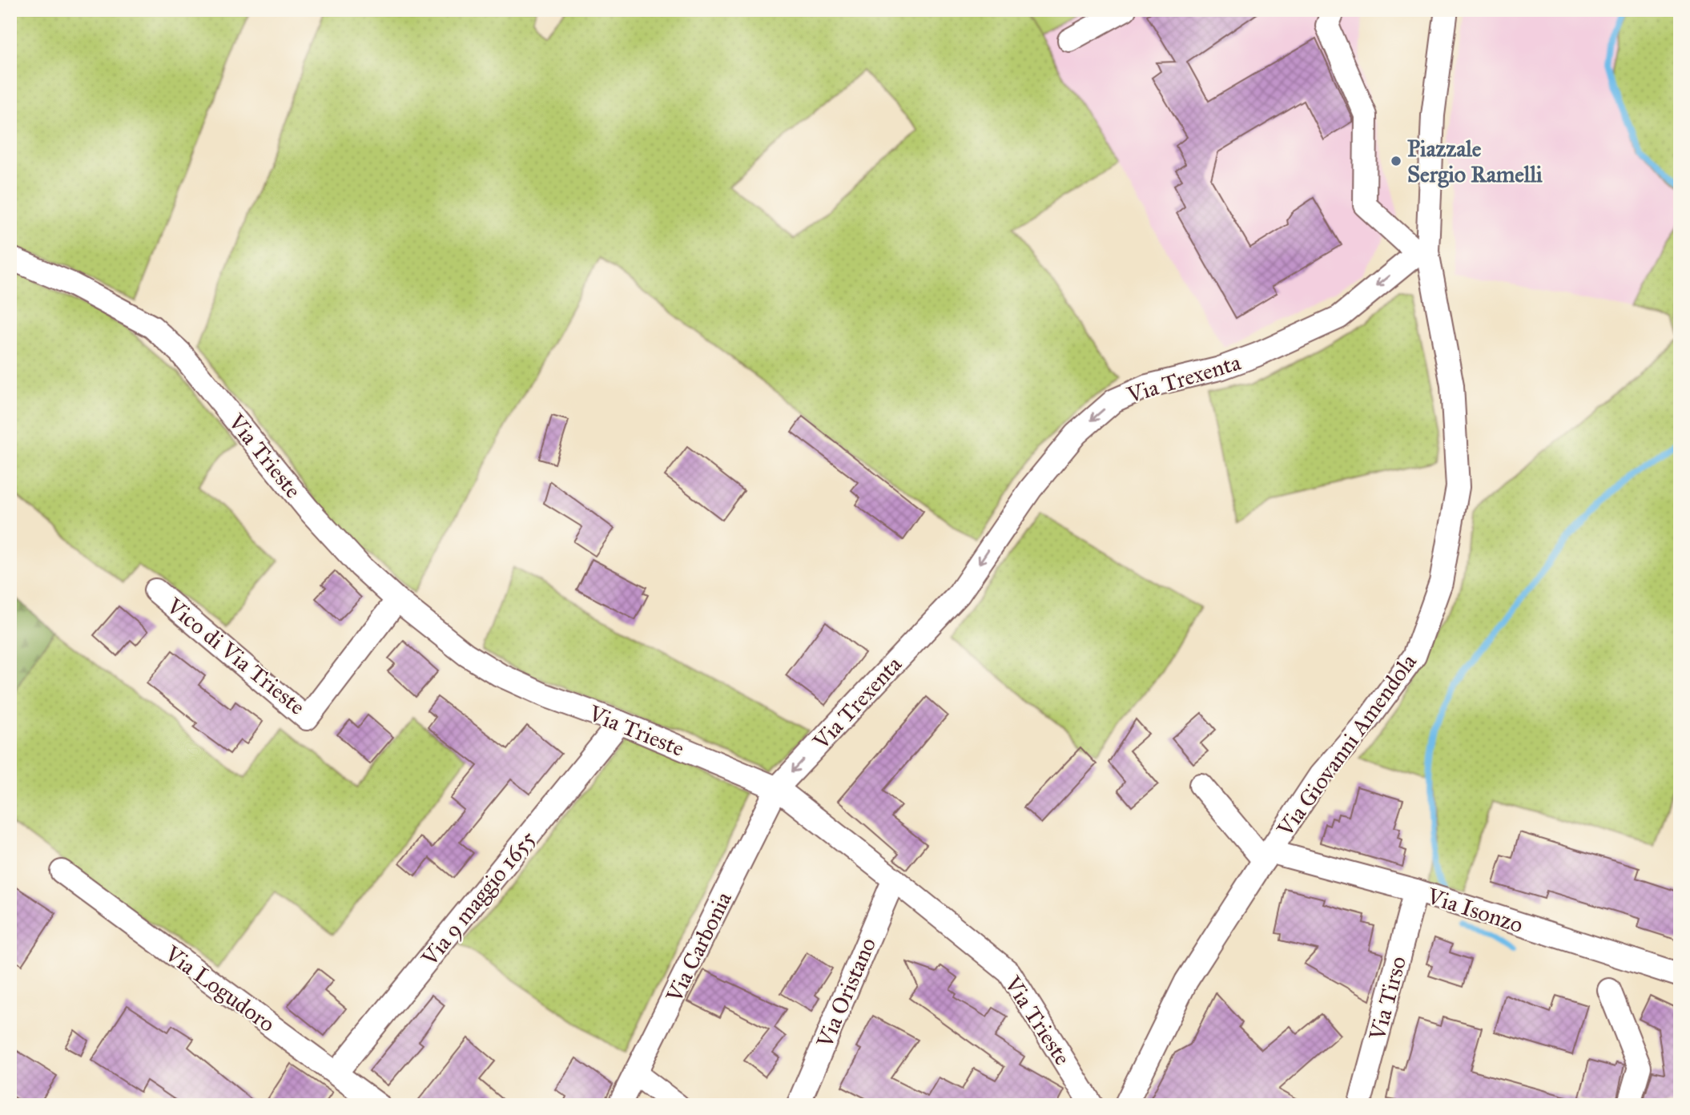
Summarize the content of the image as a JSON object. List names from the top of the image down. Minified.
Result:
{"streets":{"street":["Via Trexenta","Via Trieste","Vico di Via Trieste","Via Giovanni Amendola","Via 9 maggio 1655","Via Isonzo","Via Carbonia","Via Logudoro","Via Oristano","Via Tirso"]},"crossings":[["Via Trexenta","Via Trieste"],["Via Trexenta","Via Giovanni Amendola"],["Via Trexenta","Via Carbonia"],["Via Trieste","Vico di Via Trieste"],["Via Trieste","Via 9 maggio 1655"],["Via Trieste","Via Carbonia"],["Via Trieste","Via Oristano"],["Via Giovanni Amendola","Via Isonzo"],["Via 9 maggio 1655","Via Logudoro"],["Via Isonzo","Via Tirso"]],"one_way":["Via Trexenta"],"places":["Piazzale Sergio Ramelli"]}
